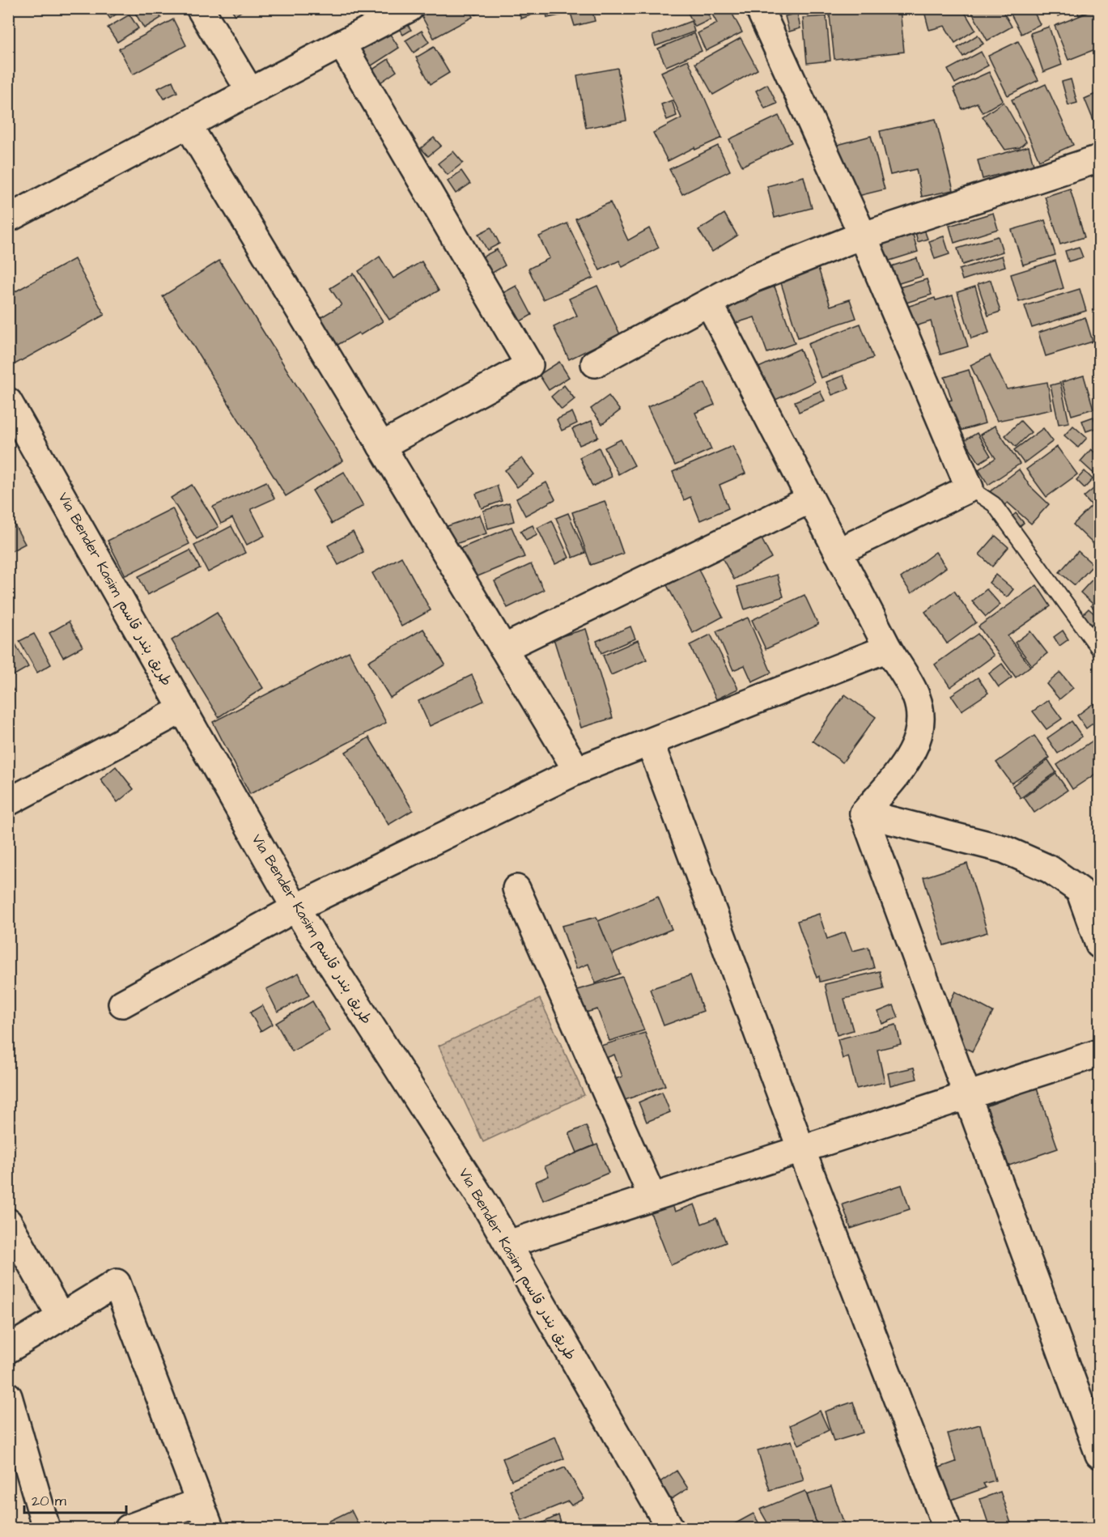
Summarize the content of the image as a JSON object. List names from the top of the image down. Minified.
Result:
{"streets":{"street":["Via Bender Kasim طريق بندر قاسم"]},"scale_bar":"20 m"}
